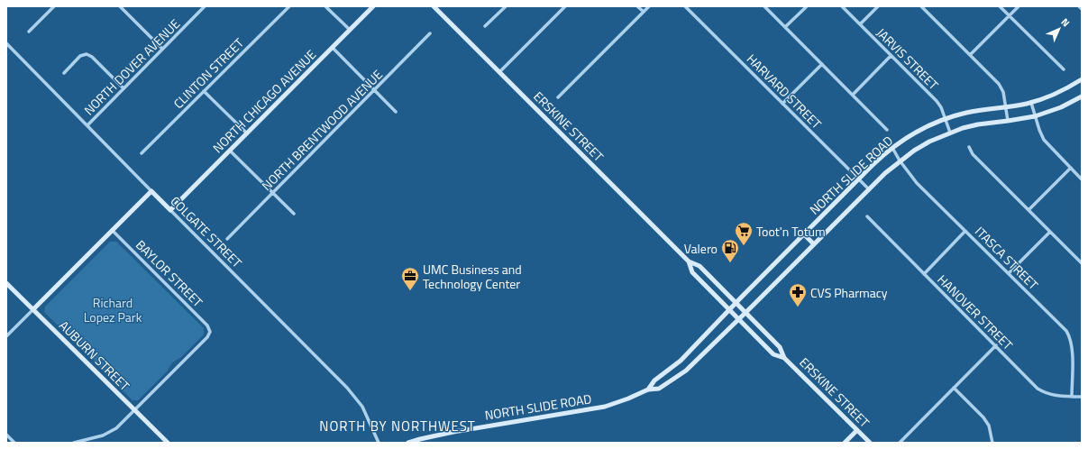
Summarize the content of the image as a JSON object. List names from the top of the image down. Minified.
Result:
{"streets":{"main road":["NORTH CHICAGO AVENUE","ERSKINE STREET","NORTH SLIDE ROAD","COLGATE STREET","AUBURN STREET"],"street":["JARVIS STREET","NORTH DOVER AVENUE","CLINTON STREET","HARVARD STREET","NORTH BRENTWOOD AVENUE","ITASCA STREET","BAYLOR STREET","HANOVER STREET"]},"crossings":[["JARVIS STREET","NORTH SLIDE ROAD"],["NORTH DOVER AVENUE","COLGATE STREET"],["HARVARD STREET","NORTH SLIDE ROAD"],["NORTH CHICAGO AVENUE","COLGATE STREET"],["ERSKINE STREET","NORTH SLIDE ROAD"],["NORTH SLIDE ROAD","ITASCA STREET"],["ITASCA STREET","HANOVER STREET"],["BAYLOR STREET","AUBURN STREET"]],"districts":["NORTH BY NORTHWEST"],"parks":["Richard Lopez Park"],"places":{"supermarket":["Toot'n Totum"],"fuel station":["Valero"],"office":["UMC Business and Technology Center"],"pharmacy":["CVS Pharmacy"]},"north":"top right"}
